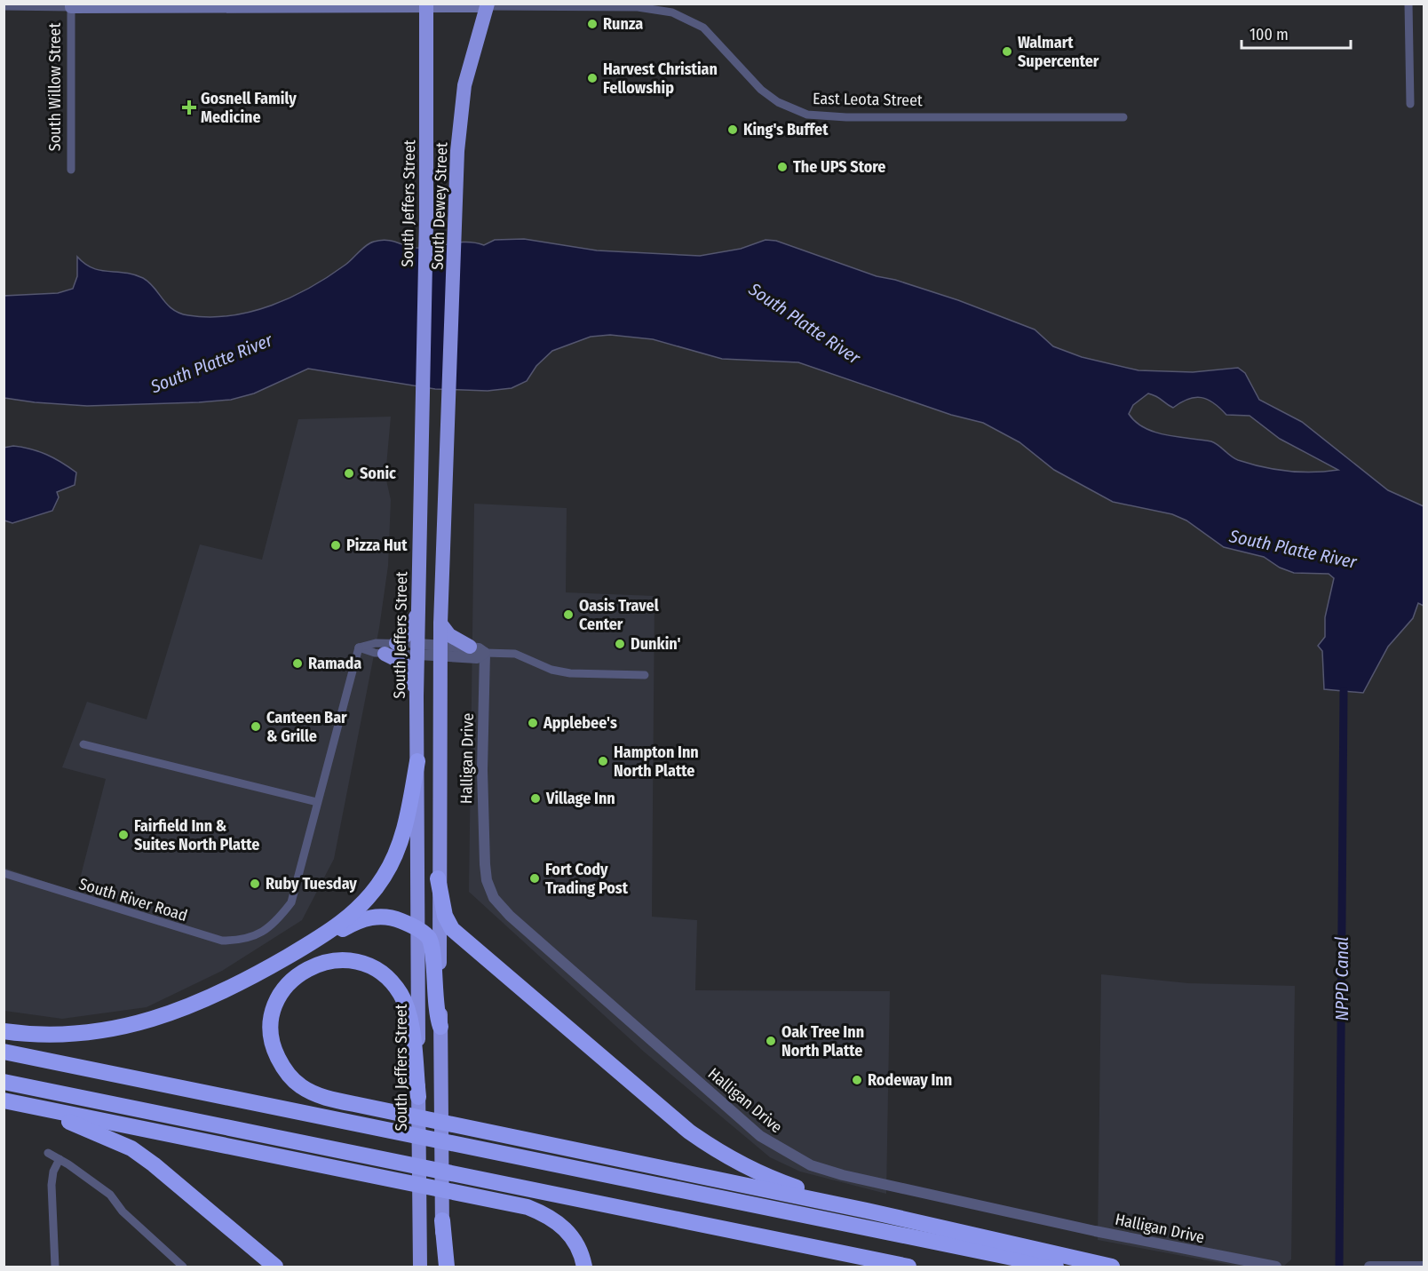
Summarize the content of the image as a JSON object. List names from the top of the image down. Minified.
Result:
{"streets":{"highway":["South Jeffers Street","South Dewey Street"],"main road":["East Leota Street"],"street":["South Willow Street","Halligan Drive","South River Road"]},"crossings":[["South Willow Street","East Leota Street"],["East Leota Street","South Jeffers Street"],["East Leota Street","South Dewey Street"]],"water":["South Platte River","NPPD Canal"],"places":{"other":["Runza","Walmart Supercenter","Harvest Christian Fellowship","King's Buffet","The UPS Store","Sonic","Pizza Hut","Oasis Travel Center","Dunkin'","Ramada","Applebee's","Canteen Bar & Grille","Hampton Inn North Platte","Village Inn","Fairfield Inn & Suites North Platte","Fort Cody Trading Post","Ruby Tuesday","Oak Tree Inn North Platte","Rodeway Inn"],"health":["Gosnell Family Medicine"]},"scale_bar":"100 m"}
